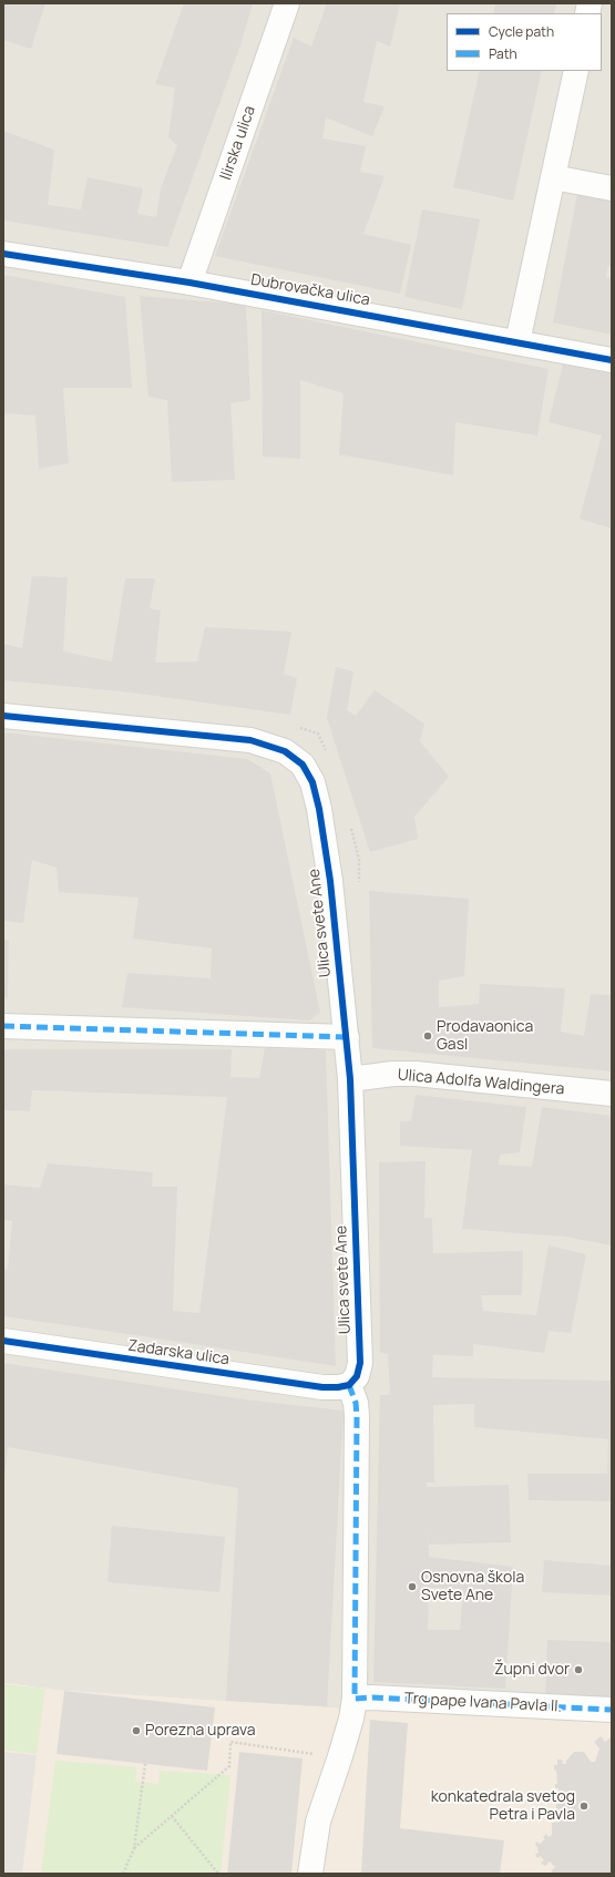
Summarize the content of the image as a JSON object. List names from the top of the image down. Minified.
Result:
{"streets":{"street":["Ilirska ulica","Dubrovačka ulica","Ulica svete Ane","Ulica Adolfa Waldingera","Zadarska ulica","Trg pape Ivana Pavla II."]},"crossings":[["Ilirska ulica","Dubrovačka ulica"],["Ulica svete Ane","Ulica Adolfa Waldingera"],["Ulica svete Ane","Zadarska ulica"]],"places":["Prodavaonica Gasl","Osnovna škola Svete Ane","Župni dvor","Porezna uprava","konkatedrala svetog Petra i Pavla"],"legend":["Cycle path","Path"]}
